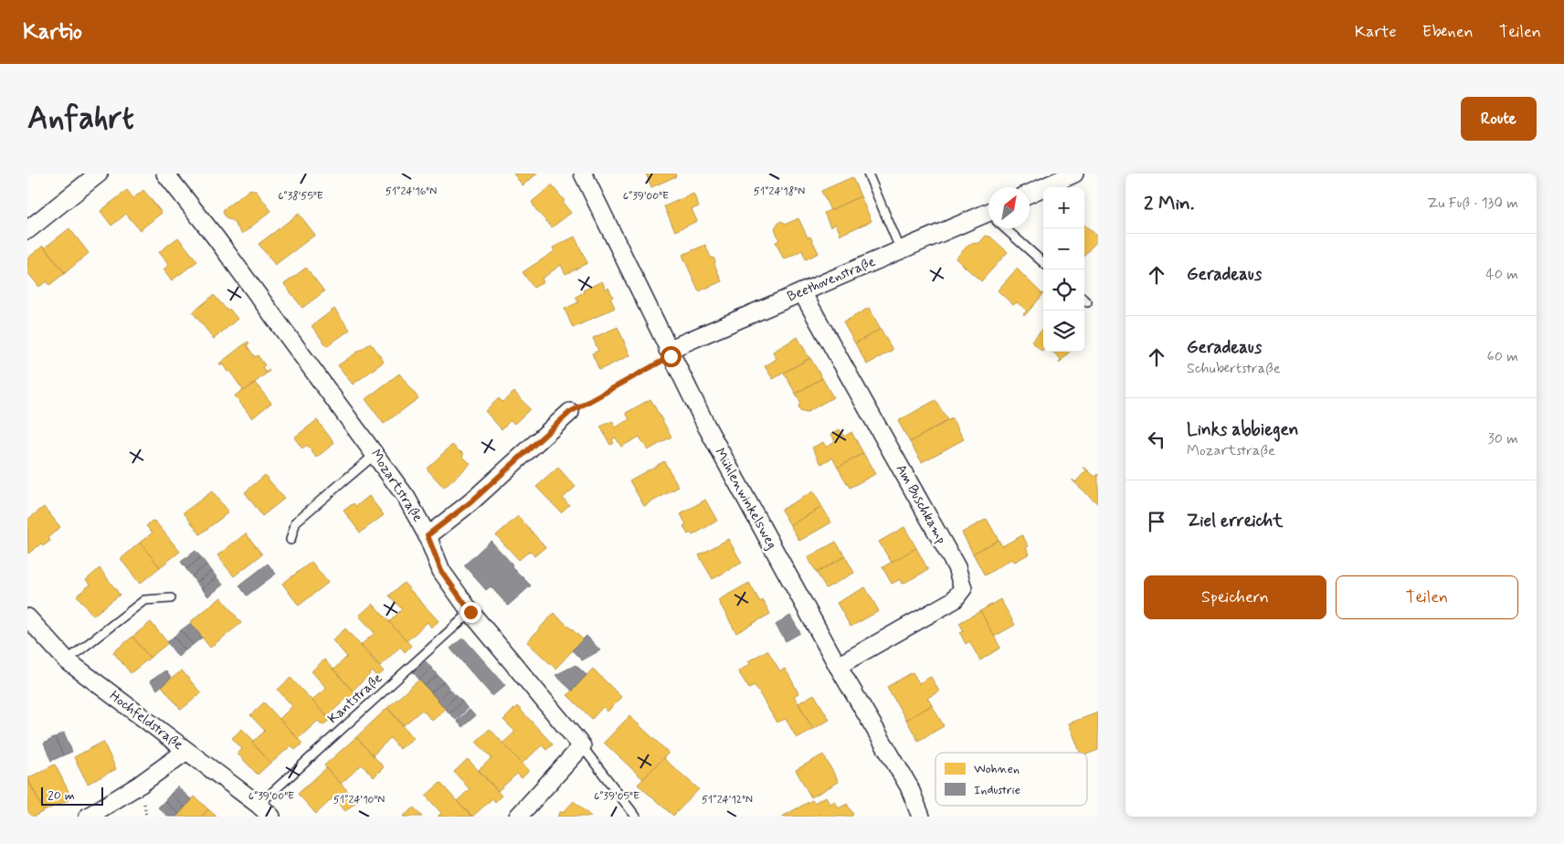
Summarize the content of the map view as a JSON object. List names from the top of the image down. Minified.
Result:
{"streets":{"street":["Beethovenstraße","Mozartstraße","Mühlenwinkelsweg","Am Buschkamp","Hochfeldstraße"],"lane":["Kantstraße"]},"crossings":[["Beethovenstraße","Mühlenwinkelsweg"],["Beethovenstraße","Am Buschkamp"],["Mozartstraße","Kantstraße"],["Mühlenwinkelsweg","Am Buschkamp"],["Kantstraße","Hochfeldstraße"]],"legend":["Wohnen","Industrie"],"scale_bar":"20 m","north":"top right","page":{"header":"Kartio","nav":["Karte","Ebenen","Teilen"],"buttons":["Route",["Speichern","Teilen"]],"title":"Anfahrt","heading":["2 Min.","Zu Fuß · 130 m"],"map_buttons":["+","−"],"list":[["Geradeaus","40 m"],["Geradeaus","Schubertstraße","60 m"],["Links abbiegen","Mozartstraße","30 m"],"Ziel erreicht"],"scale":"20 m"},"coordinates":["51°24'16\"N","51°24'18\"N","6°38'55\"E","6°39'00\"E","6°39'05\"E","51°24'10\"N","51°24'12\"N"]}
